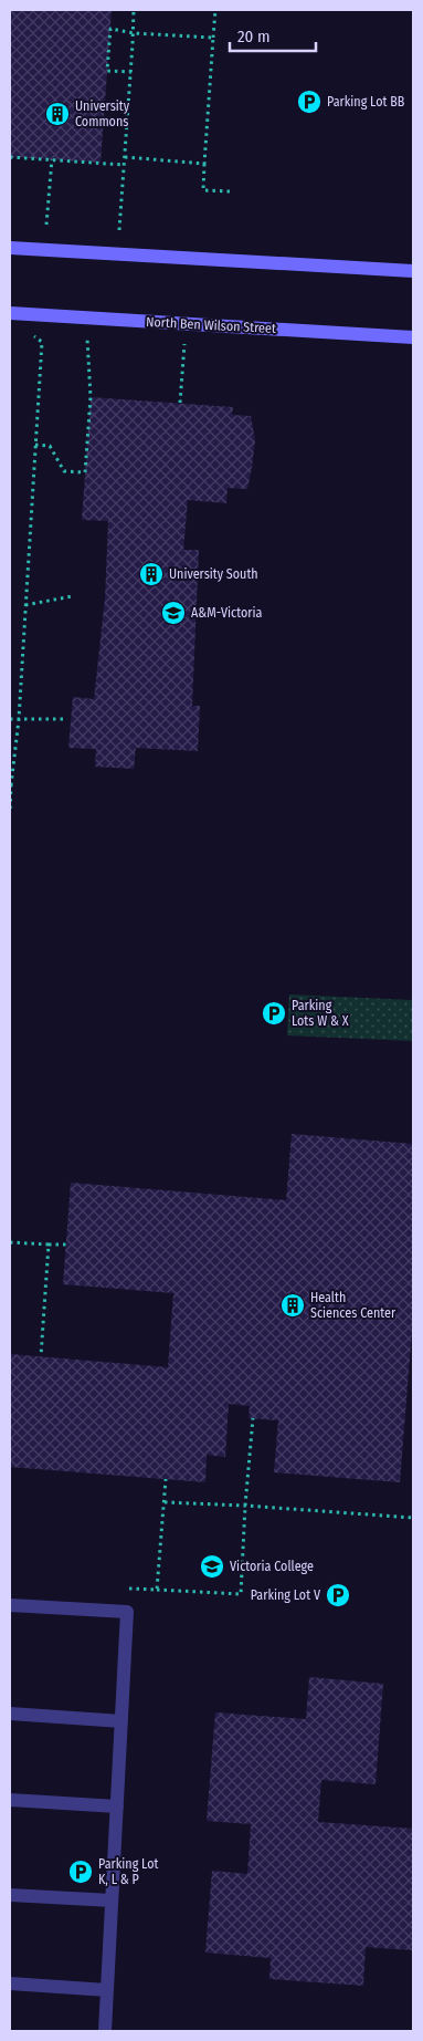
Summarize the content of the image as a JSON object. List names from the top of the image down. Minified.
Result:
{"streets":{"main road":["North Ben Wilson Street"]},"places":{"parking":["Parking Lot BB","Parking Lots W & X","Parking Lot V","Parking Lot K, L & P"],"building":["University Commons","University South","Health Sciences Center"],"school or university":["A&M-Victoria","Victoria College"]},"scale_bar":"20 m"}
